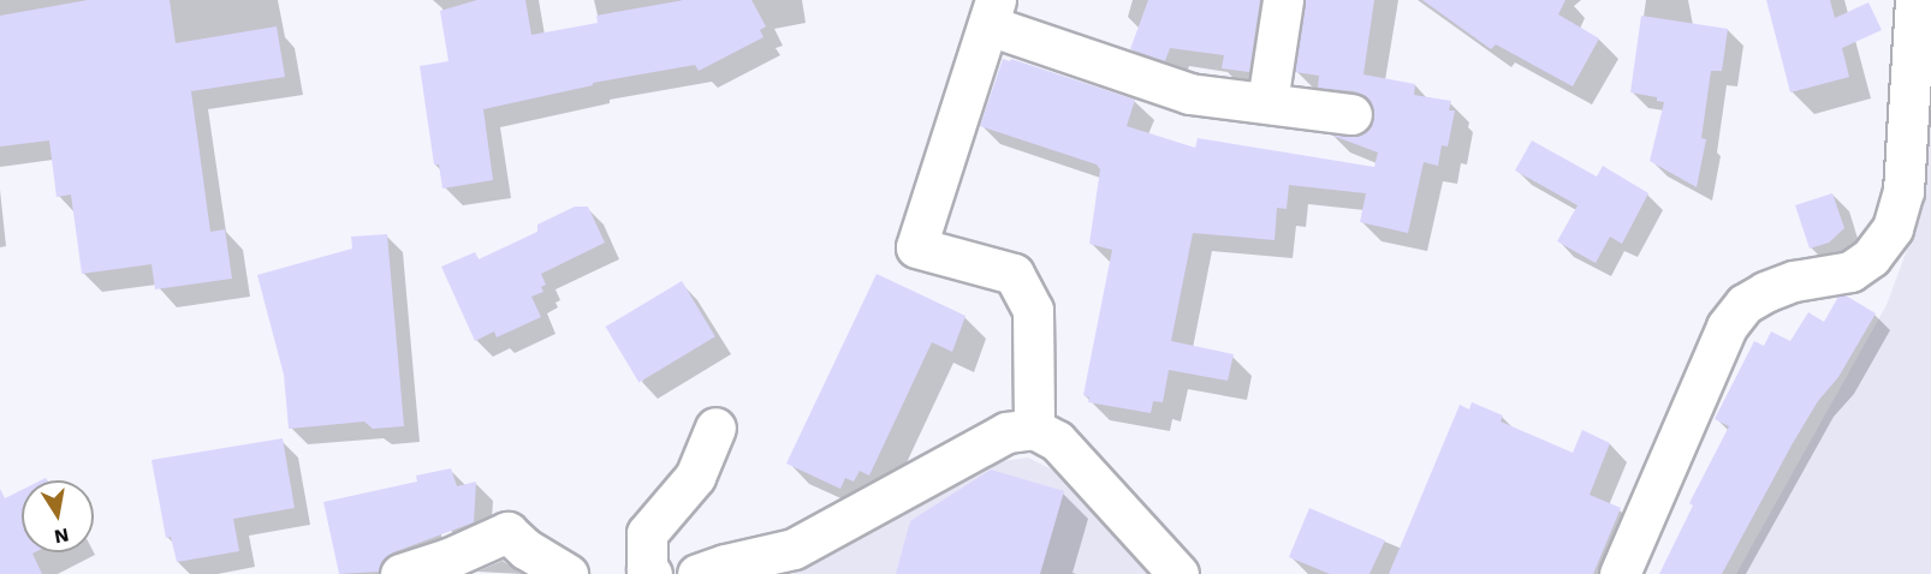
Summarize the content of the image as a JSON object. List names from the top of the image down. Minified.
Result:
{"north":"bottom"}
